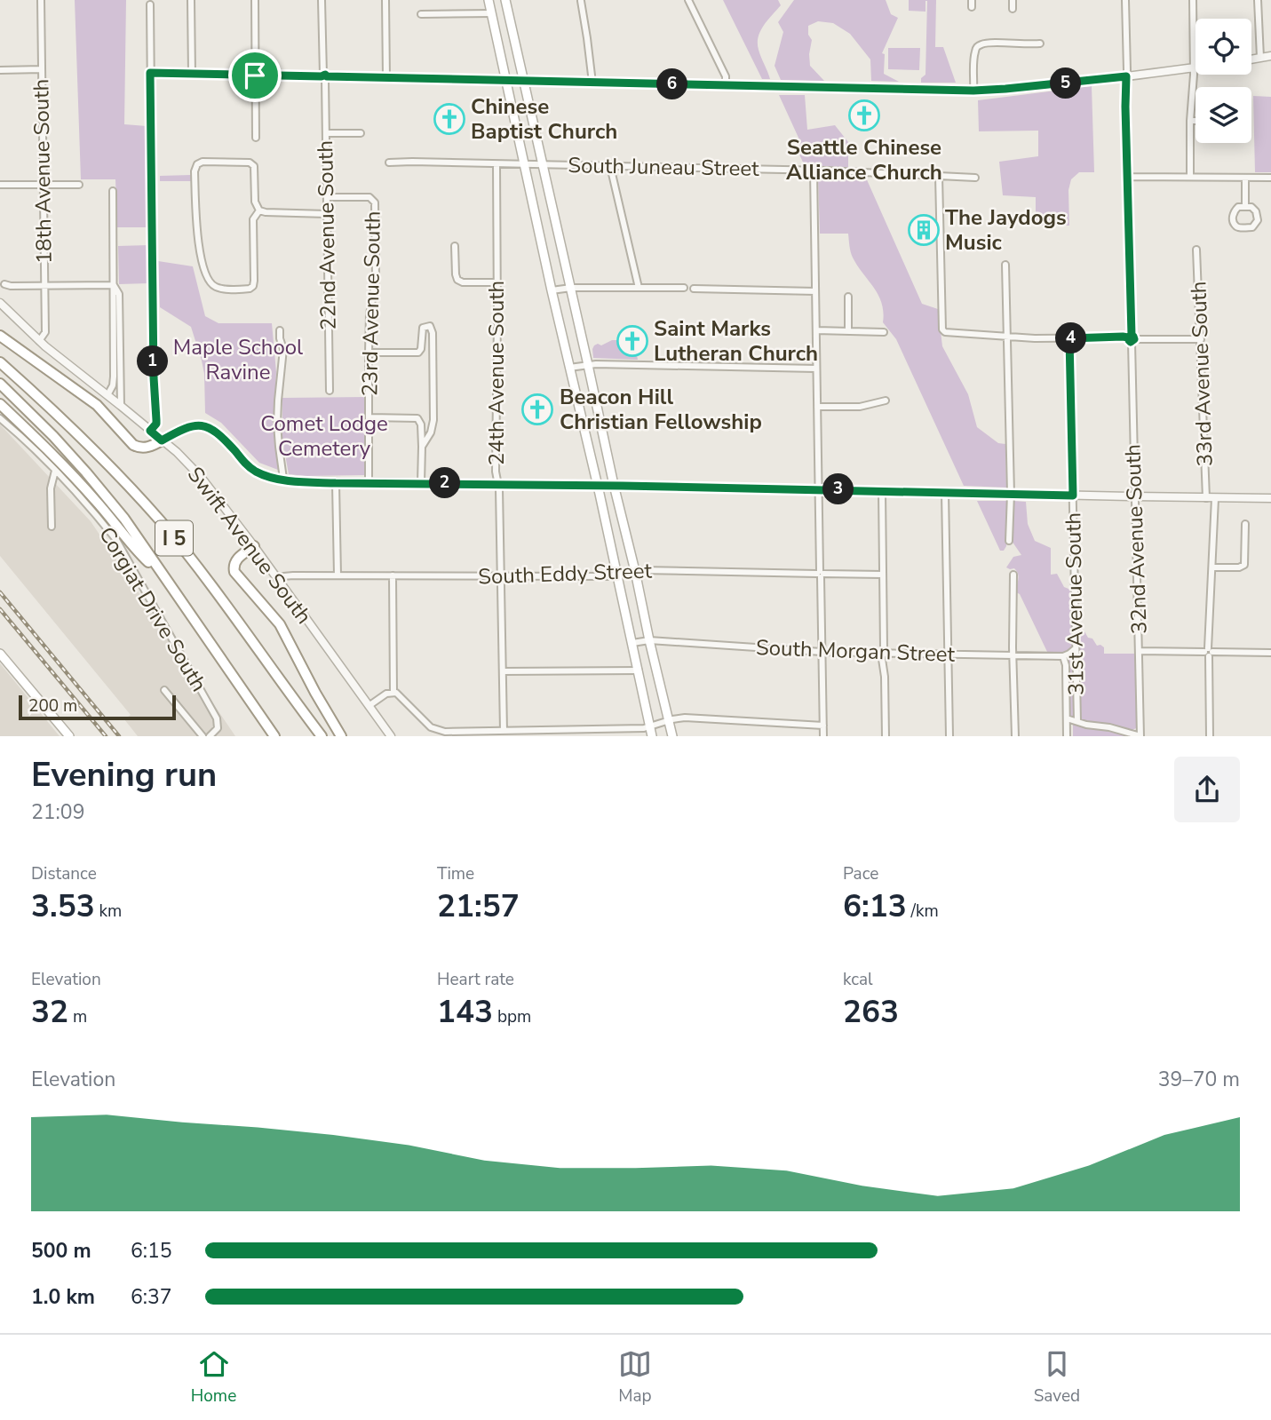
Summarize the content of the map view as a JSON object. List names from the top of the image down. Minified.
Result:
{"streets":{"highway":["I 5"],"street":["South Juneau Street","18th Avenue South","22nd Avenue South","23rd Avenue South","24th Avenue South","33rd Avenue South","32nd Avenue South","Swift Avenue South","South Eddy Street","31st Avenue South","Corgiat Drive South","South Morgan Street"]},"crossings":[["South Juneau Street","24th Avenue South"],["18th Avenue South","Swift Avenue South"],["22nd Avenue South","23rd Avenue South"],["24th Avenue South","South Eddy Street"],["Swift Avenue South","South Eddy Street"],["31st Avenue South","South Morgan Street"]],"parks":["Maple School Ravine","Comet Lodge Cemetery"],"places":{"church":["Seattle Chinese Alliance Church","Chinese Baptist Church","Saint Marks Lutheran Church","Beacon Hill Christian Fellowship"],"building":["The Jaydogs Music"]},"scale_bar":"200 m","page":{"pins":["5","6","4","1","2","3"],"scale":"200 m","heading":["Evening run","21:09"],"stats":[["Distance","3.53 km"],["Time","21:57"],["Pace","6:13 /km"],["Elevation","32 m"],["Heart rate","143 bpm"],["kcal","263"]],"chart":["Elevation","39–70 m"],"list":[{"name":"500 m","note":"6:15"},{"name":"1.0 km","note":"6:37"}],"tabs":["Home","Map","Saved"]}}
